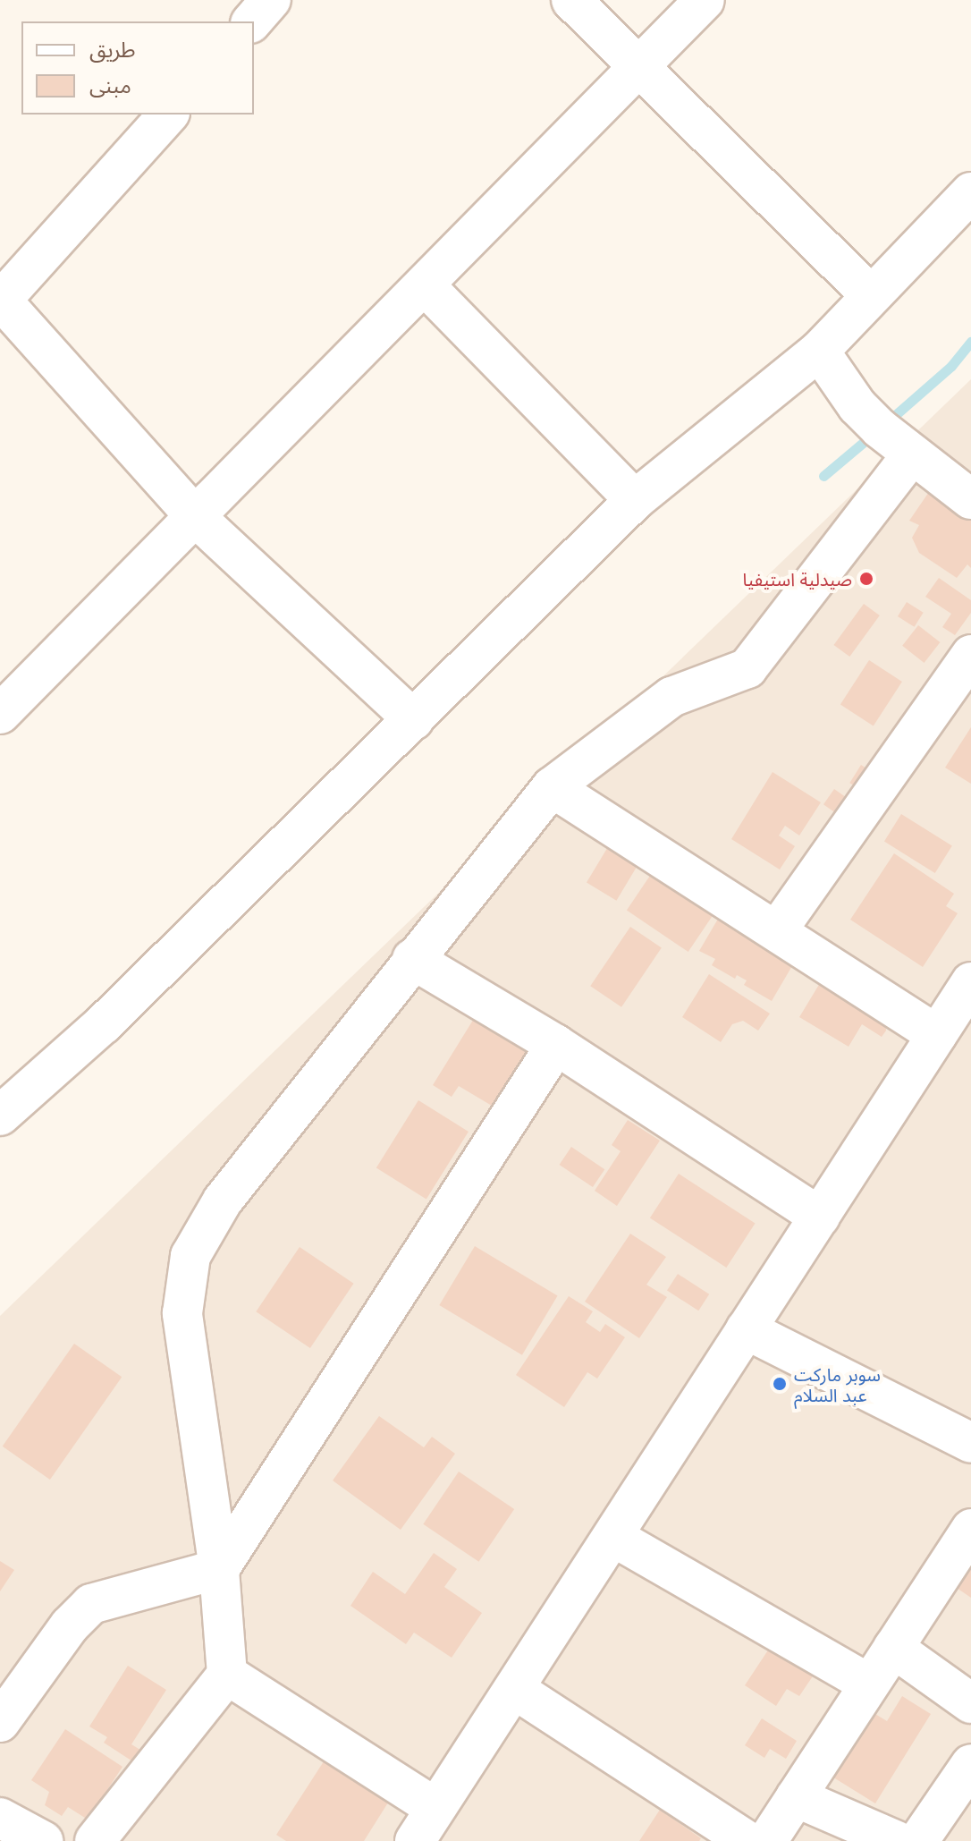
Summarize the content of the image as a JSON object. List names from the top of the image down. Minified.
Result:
{"places":["صيدلية استيفيا","سوبر ماركت عبد السلام"],"legend":["طريق","مبنى"]}
